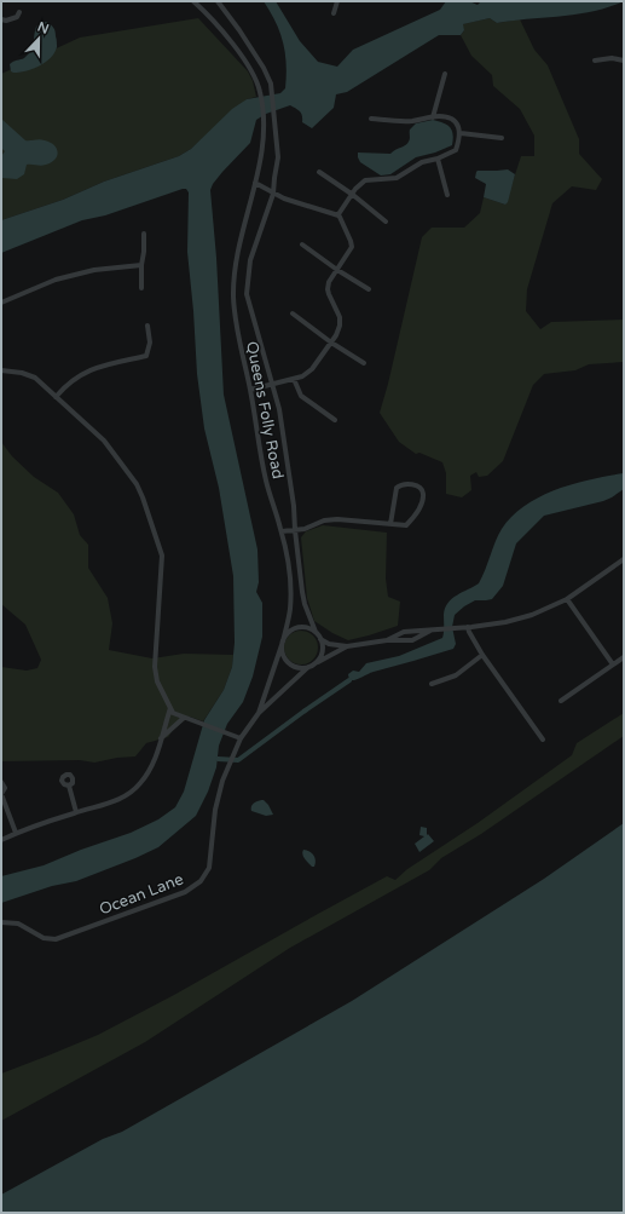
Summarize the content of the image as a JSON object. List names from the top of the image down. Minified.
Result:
{"streets":{"street":["Queens Folly Road","Ocean Lane"]},"crossings":[["Queens Folly Road","Ocean Lane"]],"north":"top"}
